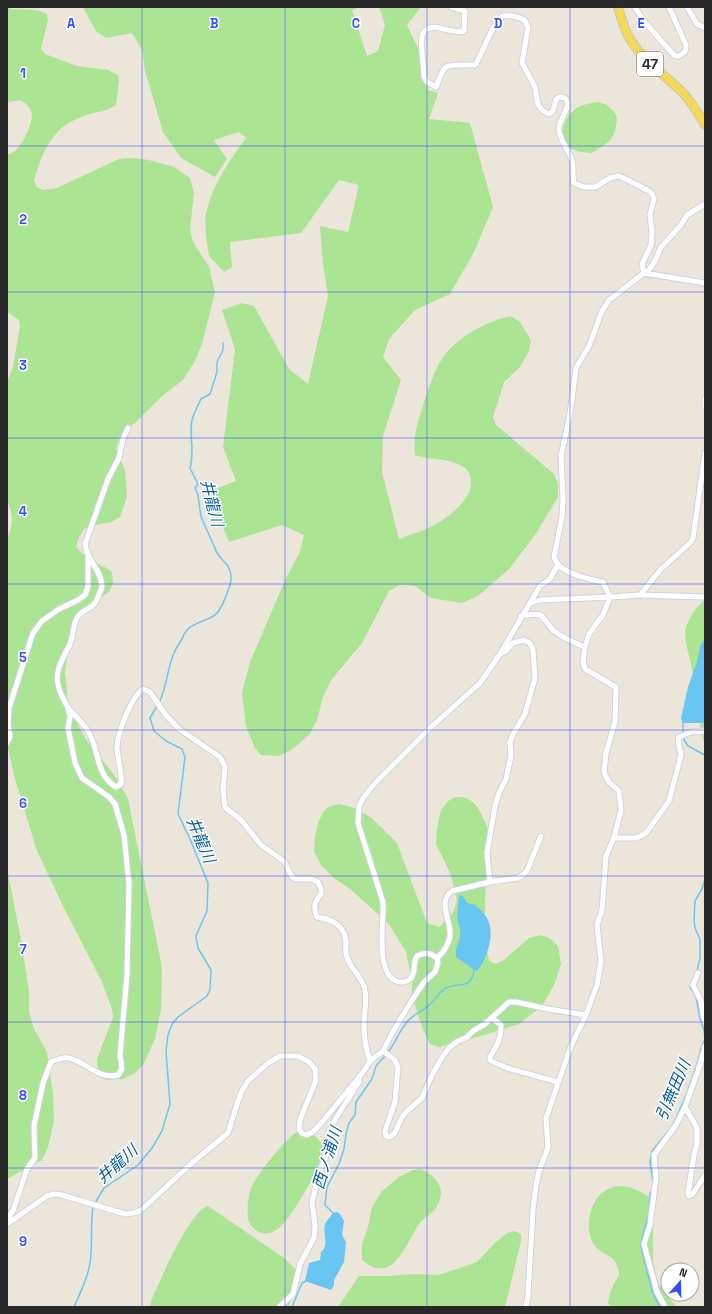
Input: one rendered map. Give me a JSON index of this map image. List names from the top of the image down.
{
  "streets": {
    "main road": ["47"]
  },
  "water": ["井龍川", "引無田川", "西ノ浦川"],
  "north": "top",
  "grid": {
    "columns": [
      "A",
      "B",
      "C",
      "D",
      "E"
    ],
    "rows": [
      "1",
      "2",
      "3",
      "4",
      "5",
      "6",
      "7",
      "8",
      "9"
    ]
  }
}
